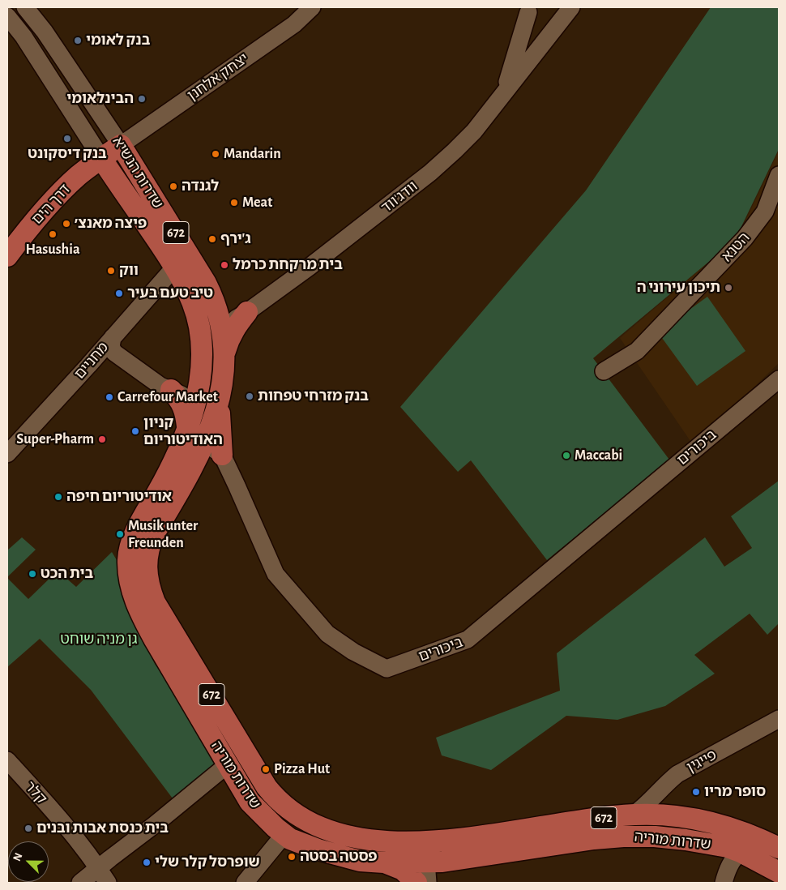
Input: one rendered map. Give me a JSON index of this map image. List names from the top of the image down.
{
  "streets": {
    "main road": [
      "שדרות הנשיא",
      "דרך הים",
      "672",
      "שדרות מוריה"
    ],
    "street": [
      "יצחק אלחנן",
      "וודג'ווד",
      "הטנא",
      "מחניים",
      "ביכורים",
      "פייגין",
      "קלר"
    ]
  },
  "crossings": [
    ["יצחק אלחנן", "שדרות הנשיא"],
    ["יצחק אלחנן", "דרך הים"],
    ["שדרות הנשיא", "וודג'ווד"],
    ["שדרות הנשיא", "דרך הים"],
    ["שדרות הנשיא", "מחניים"],
    ["שדרות הנשיא", "ביכורים"],
    ["שדרות הנשיא", "שדרות מוריה"],
    ["ביכורים", "שדרות מוריה"],
    ["פייגין", "שדרות מוריה"]
  ],
  "parks": ["גן מניה שוחט"],
  "places": [
    "בנק לאומי",
    "הבינלאומי",
    "בנק דיסקונט",
    "Mandarin",
    "לגנדה",
    "Meat",
    "פיצה מאנצ׳",
    "Hasushia",
    "ג'ירף",
    "בית מרקחת כרמל",
    "ווק",
    "תיכון עירוני ה",
    "טיב טעם בעיר",
    "בנק מזרחי טפחות",
    "Carrefour Market",
    "קניון האודיטוריום",
    "Super-Pharm",
    "Maccabi",
    "אודיטוריום חיפה",
    "Musik unter Freunden",
    "בית הכט",
    "Pizza Hut",
    "סופר מריו",
    "בית כנסת אבות ובנים",
    "פסטה בסטה",
    "שופרסל קלר שלי"
  ],
  "north": "top left"
}
